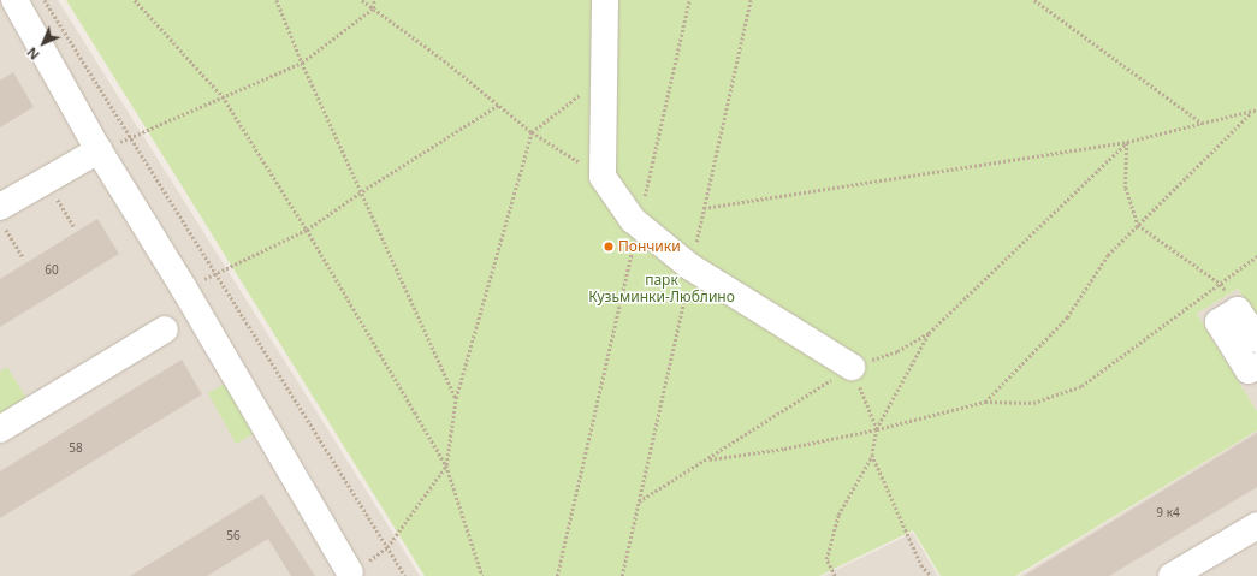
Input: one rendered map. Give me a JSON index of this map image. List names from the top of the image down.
{
  "parks": ["парк Кузьминки-Люблино"],
  "places": ["Пончики"],
  "house_numbers": [
    "60",
    "58",
    "9 к4",
    "56"
  ],
  "north": "bottom left"
}
